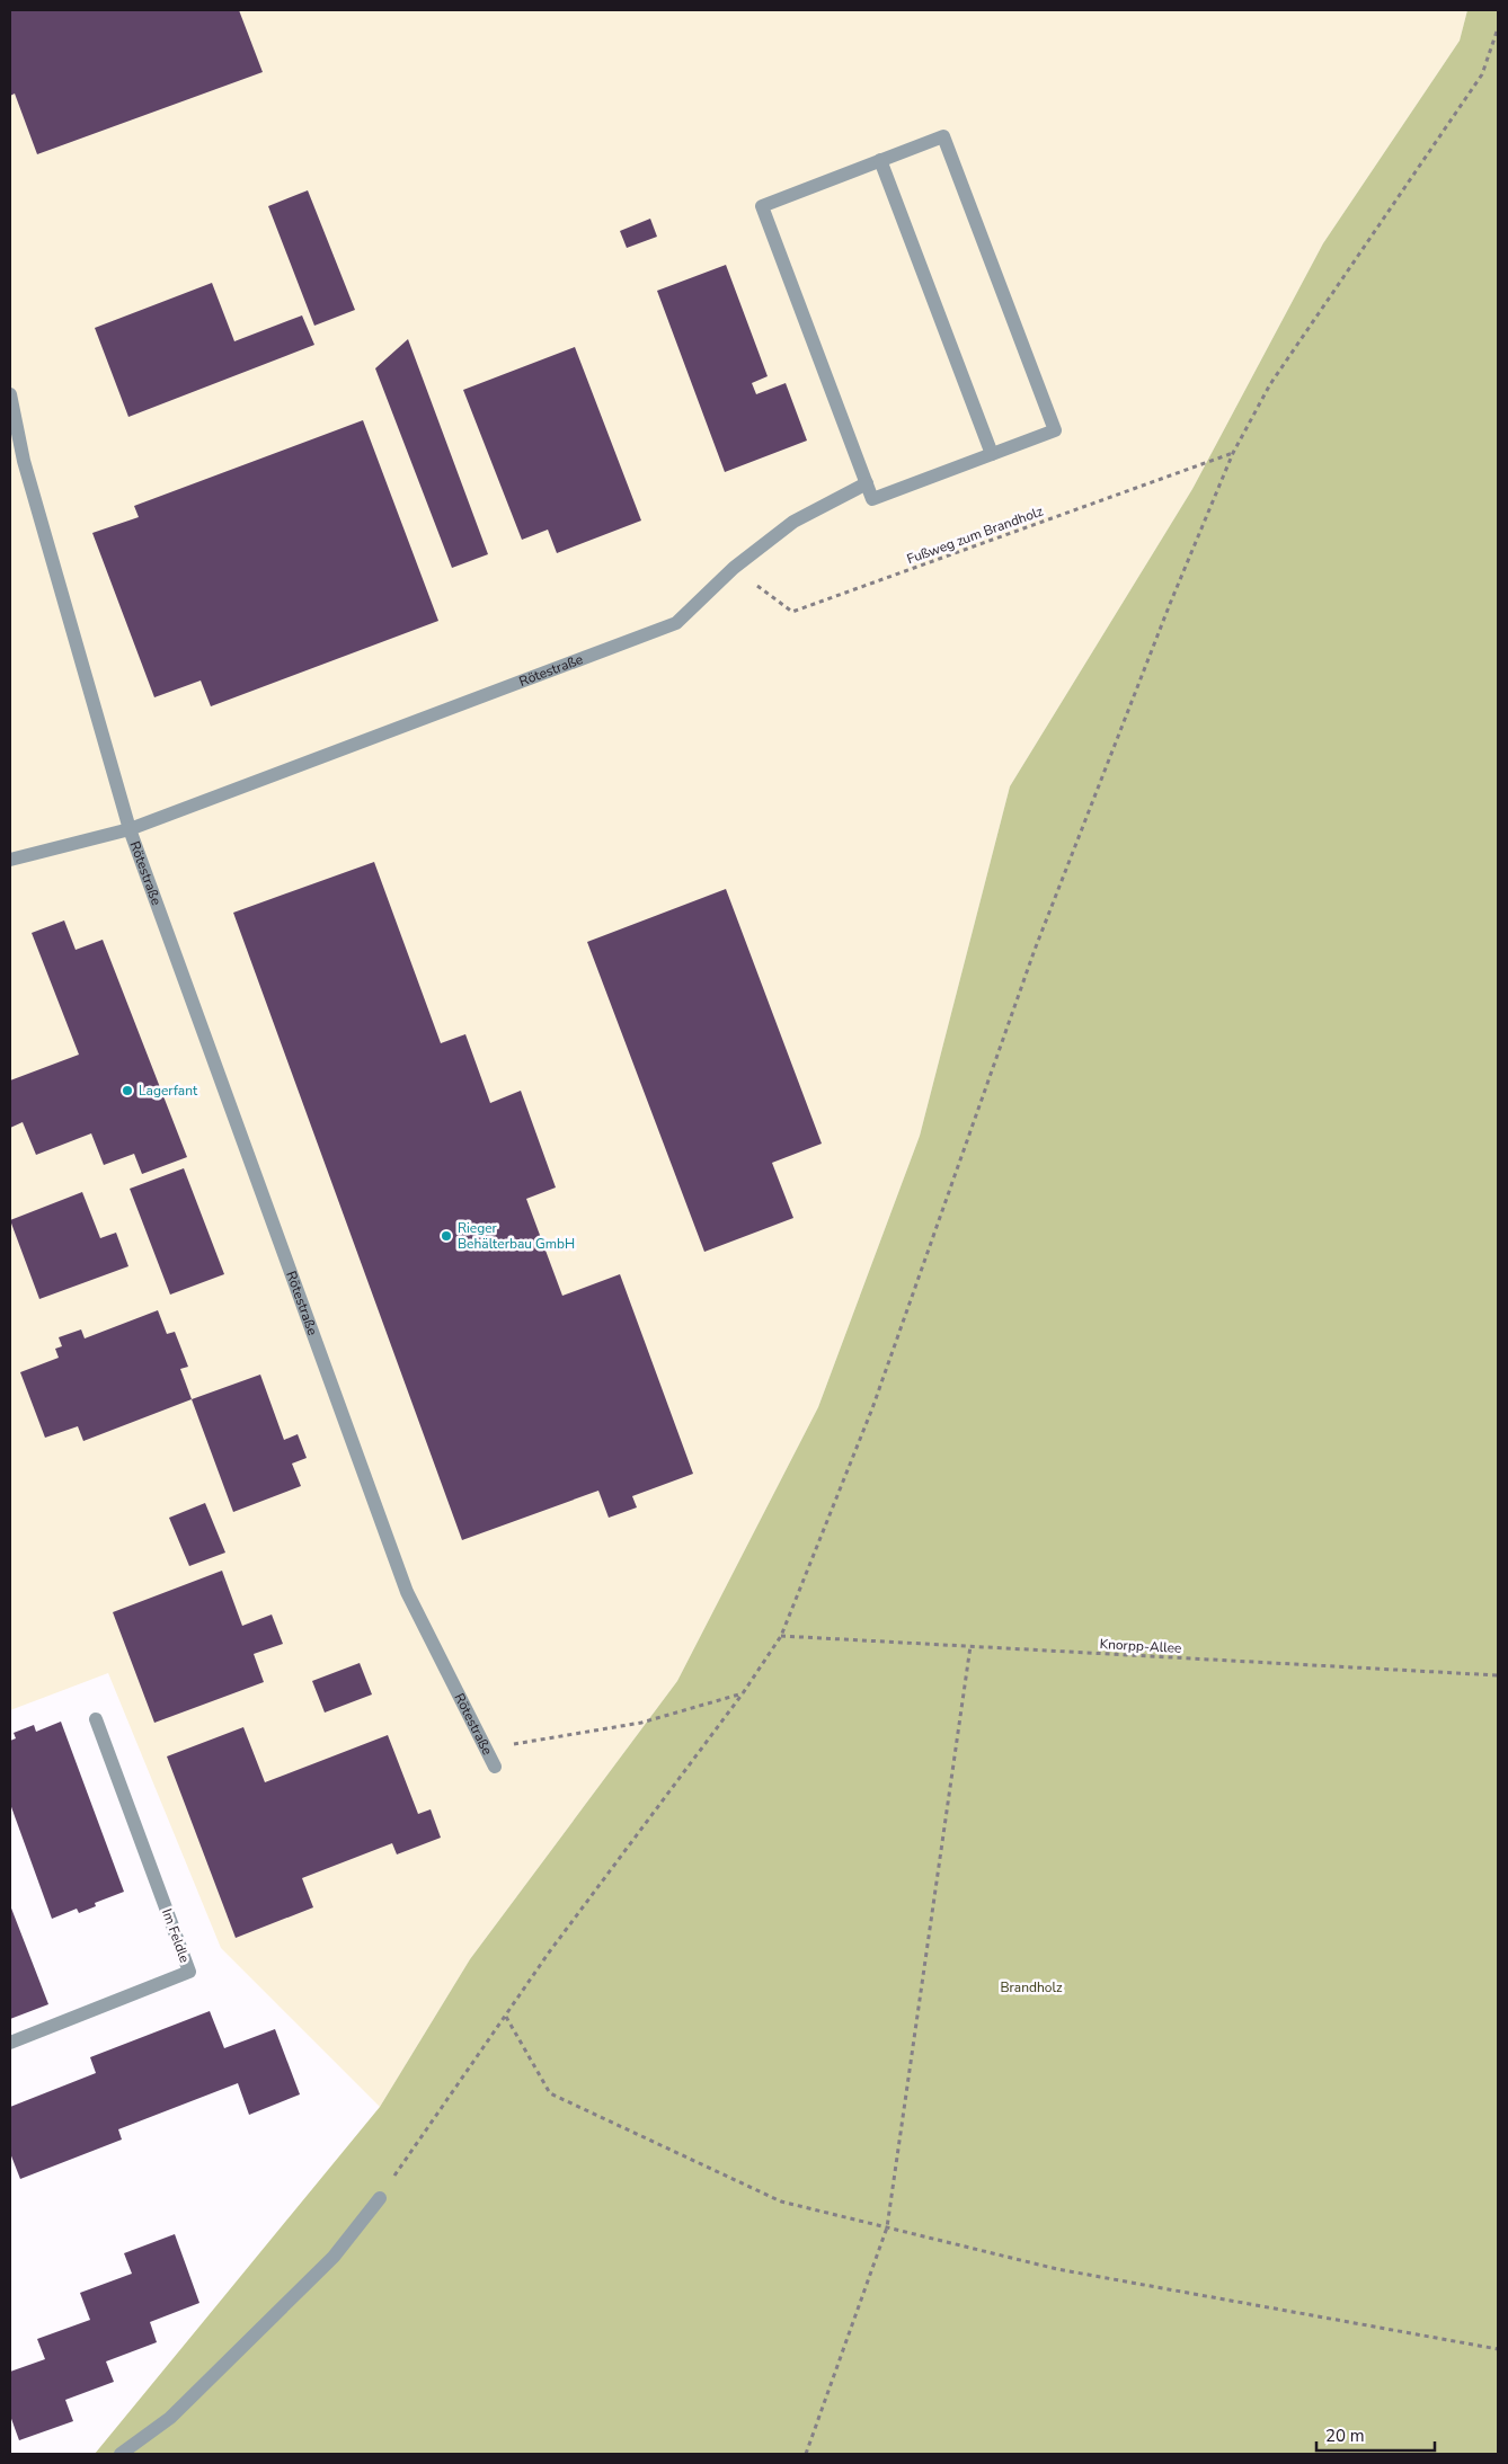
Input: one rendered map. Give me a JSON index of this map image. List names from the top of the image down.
{
  "streets": {
    "street": ["Rötestraße", "Im Feldle"],
    "path": ["Fußweg zum Brandholz", "Knorpp-Allee"]
  },
  "crossings": [
    ["Fußweg zum Brandholz", "Rötestraße"]
  ],
  "parks": ["Brandholz"],
  "places": ["Lagerfant", "Rieger Behälterbau GmbH"],
  "scale_bar": "20 m"
}
